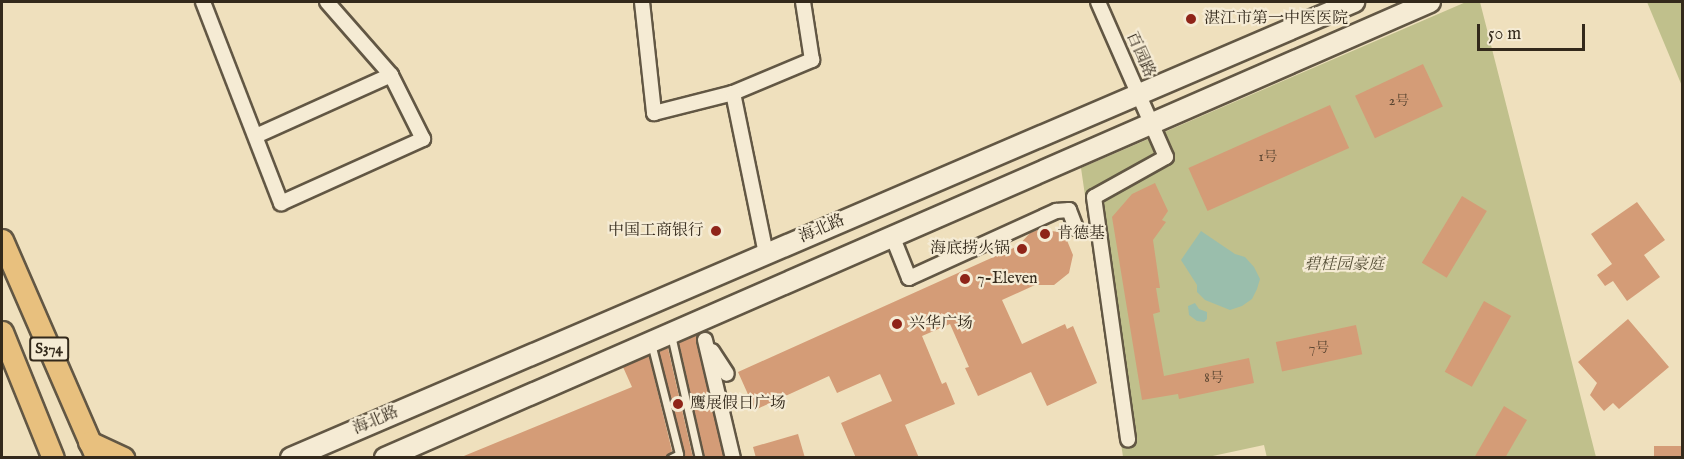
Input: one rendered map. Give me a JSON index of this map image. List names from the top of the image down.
{
  "streets": {
    "main road": ["S374"],
    "street": ["百园路", "海北路"]
  },
  "crossings": [
    ["百园路", "海北路"]
  ],
  "parks": ["碧桂园豪庭"],
  "places": [
    "湛江市第一中医医院",
    "中国工商银行",
    "肯德基",
    "海底捞火锅",
    "7-Eleven",
    "兴华广场",
    "鹰展假日广场"
  ],
  "house_numbers": [
    "2号",
    "1号",
    "7号",
    "8号"
  ],
  "scale_bar": "50 m"
}
